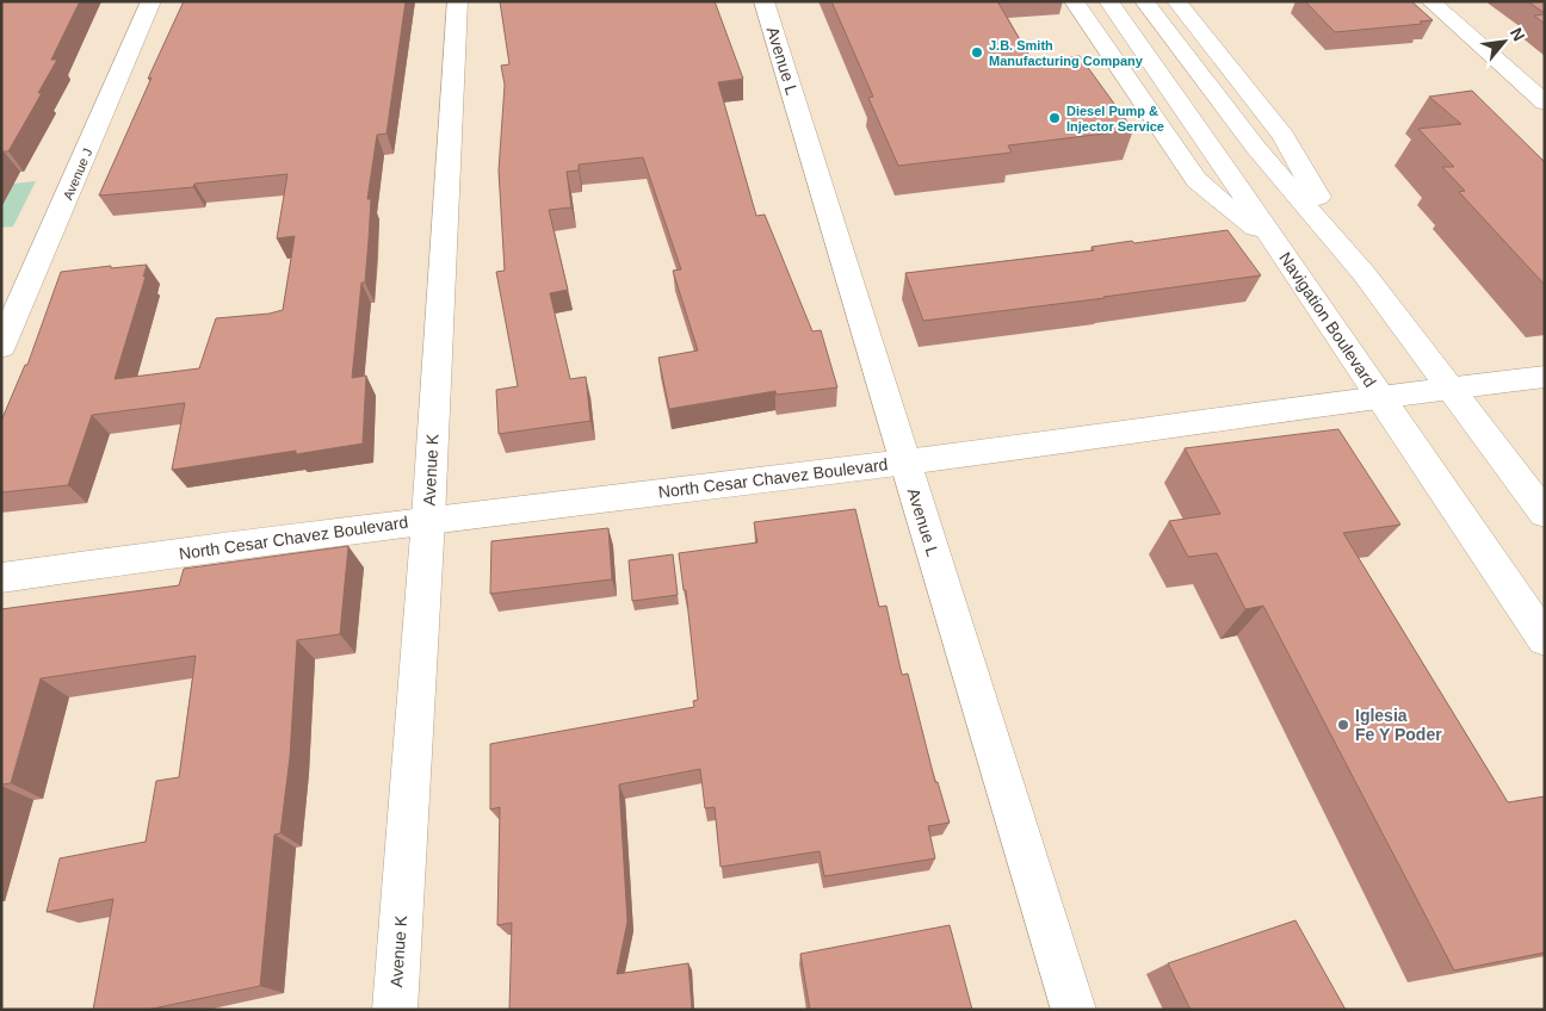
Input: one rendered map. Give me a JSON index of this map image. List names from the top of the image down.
{
  "streets": {
    "street": [
      "Avenue L",
      "Avenue J",
      "Navigation Boulevard",
      "Avenue K",
      "North Cesar Chavez Boulevard"
    ]
  },
  "crossings": [
    ["Avenue L", "North Cesar Chavez Boulevard"],
    ["Navigation Boulevard", "North Cesar Chavez Boulevard"],
    ["Avenue K", "North Cesar Chavez Boulevard"]
  ],
  "places": ["J.B. Smith Manufacturing Company", "Diesel Pump & Injector Service", "Iglesia Fe Y Poder"],
  "north": "top right"
}
